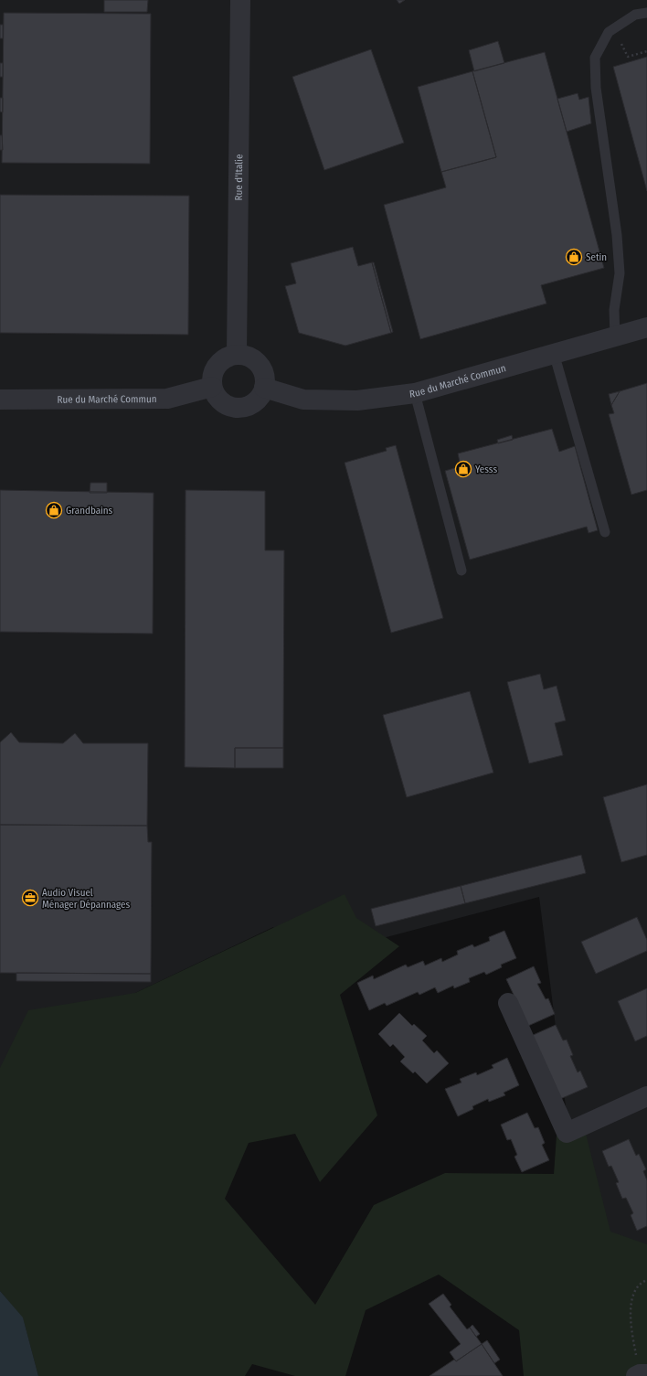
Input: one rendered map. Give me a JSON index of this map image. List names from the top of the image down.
{
  "streets": {
    "street": ["Rue d'Italie", "Rue du Marché Commun"]
  },
  "crossings": [
    ["Rue d'Italie", "Rue du Marché Commun"]
  ],
  "places": {
    "shop": ["Setin", "Yesss", "Grandbains"],
    "office": ["Audio Visuel Ménager Dépannages"]
  }
}
